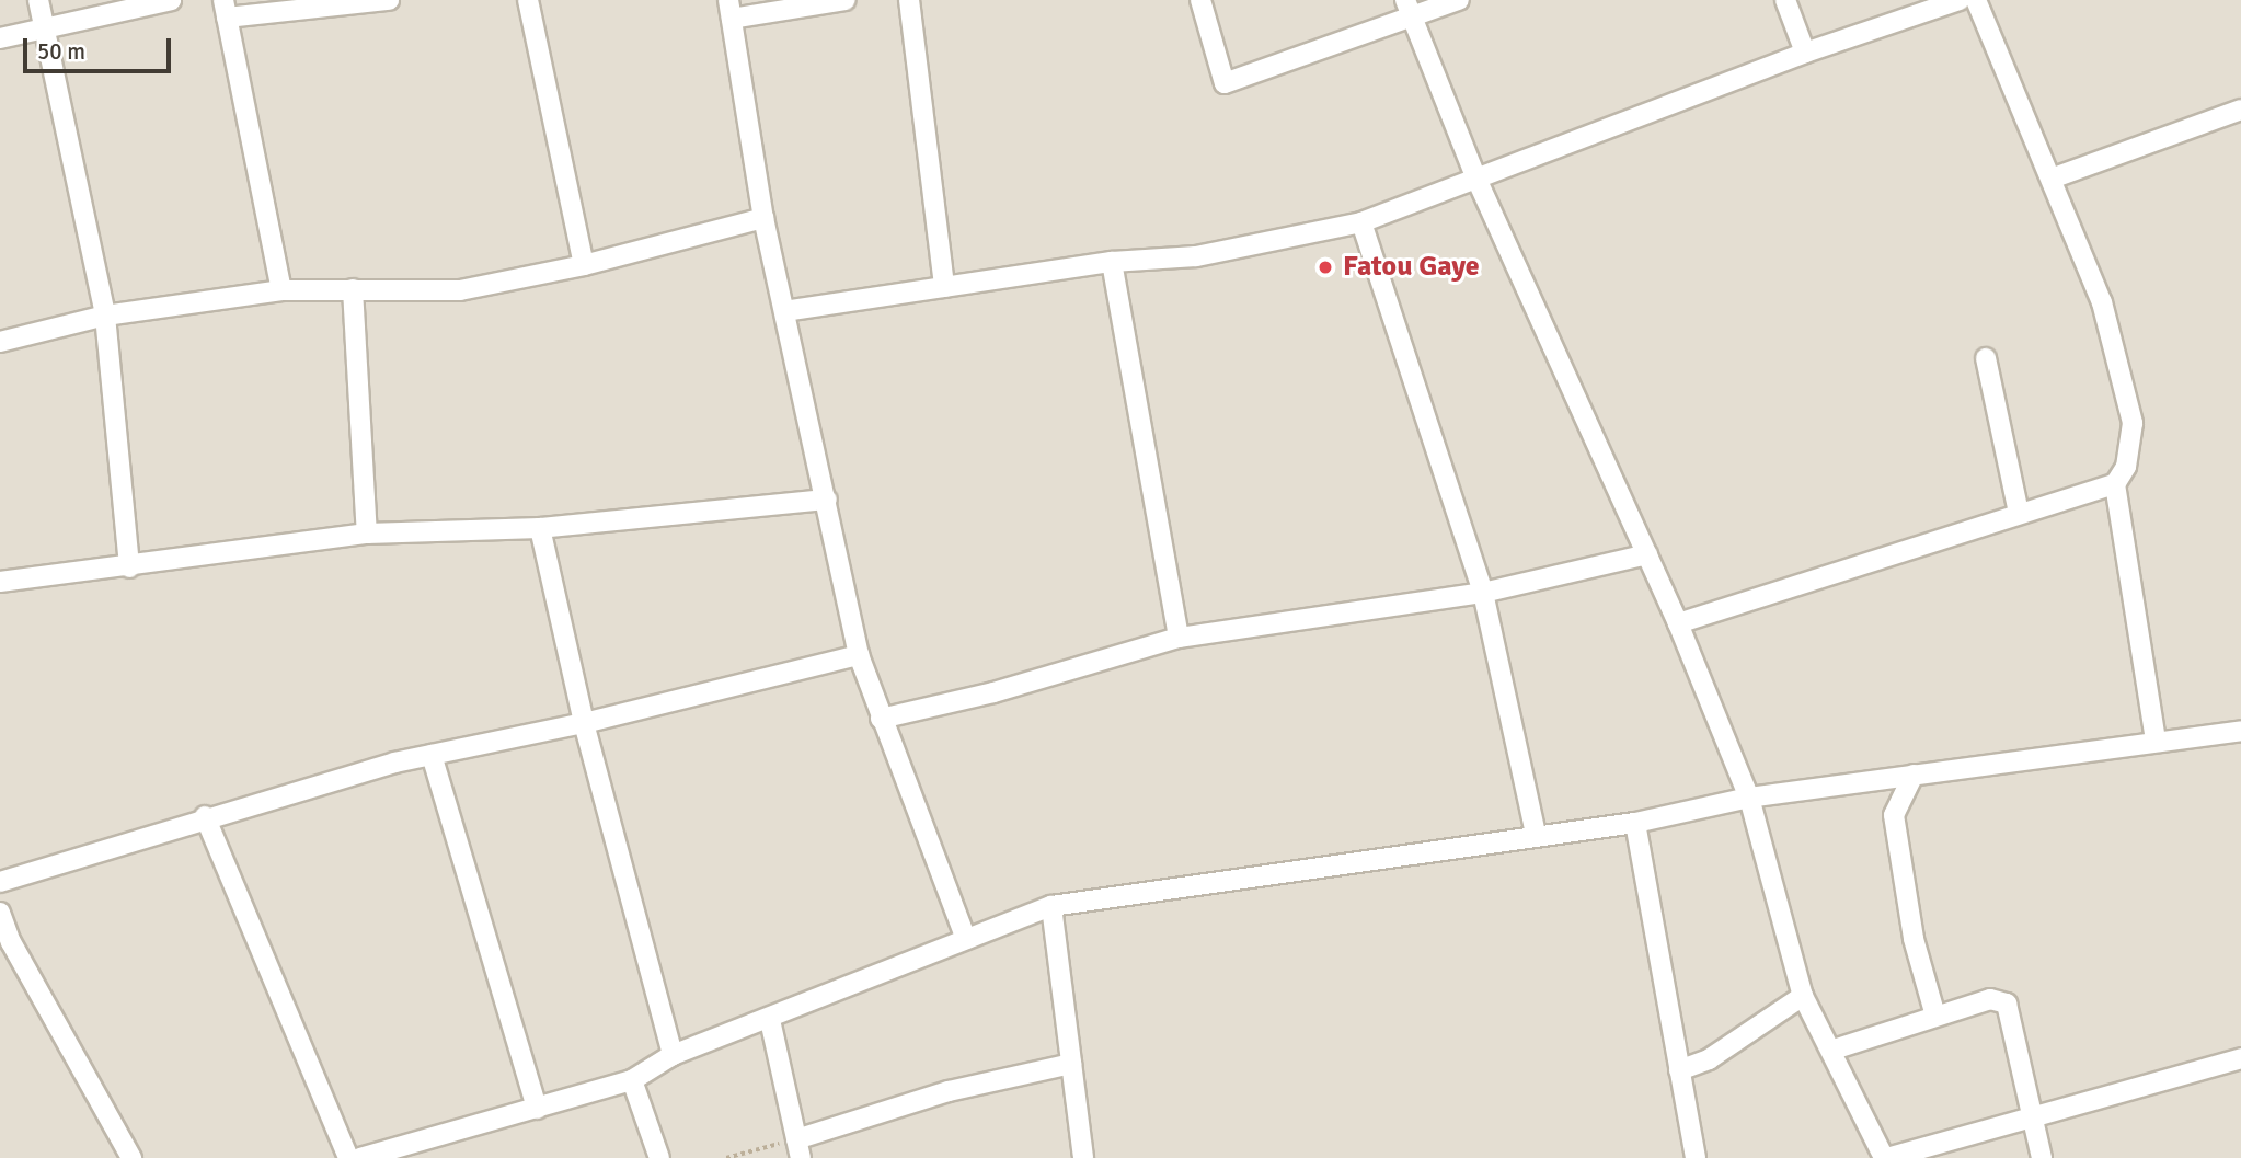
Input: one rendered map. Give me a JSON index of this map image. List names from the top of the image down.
{
  "places": ["Fatou Gaye"],
  "scale_bar": "50 m"
}
